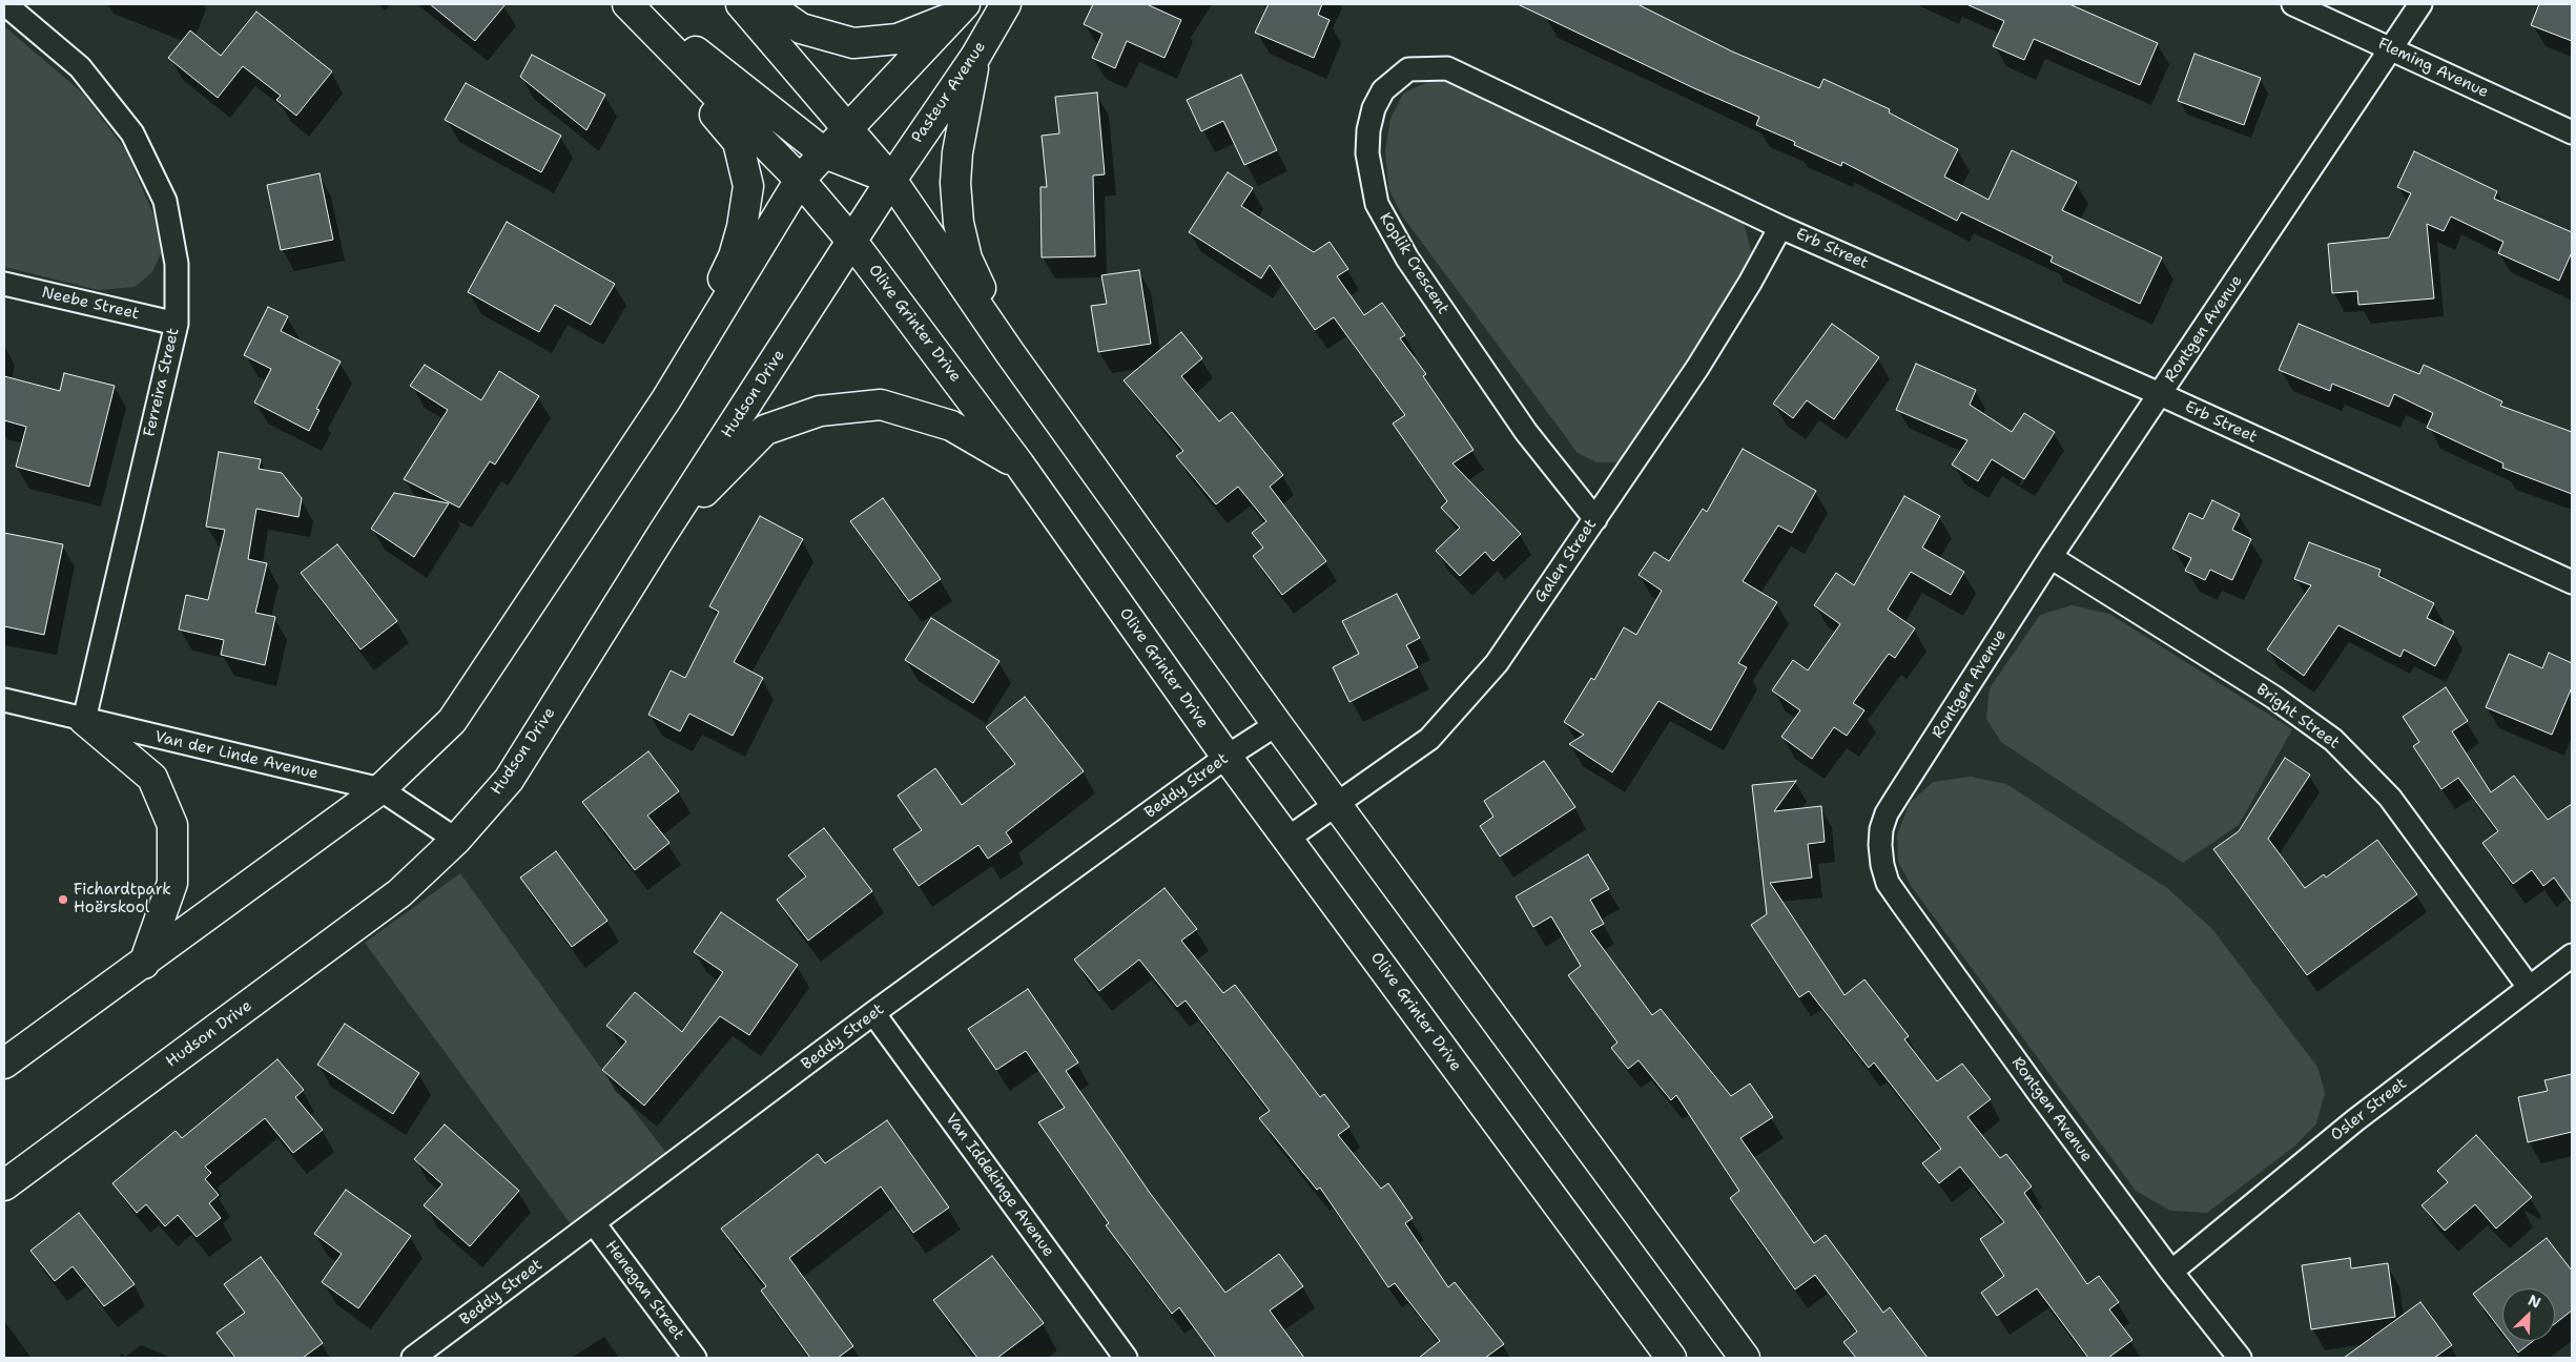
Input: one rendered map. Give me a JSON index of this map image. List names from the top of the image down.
{
  "streets": {
    "street": [
      "Fleming Avenue",
      "Pasteur Avenue",
      "Erb Street",
      "Koplik Crescent",
      "Neebe Street",
      "Olive Grinter Drive",
      "Rontgen Avenue",
      "Ferreira Street",
      "Hudson Drive",
      "Galen Street",
      "Bright Street",
      "Van der Linde Avenue",
      "Beddy Street",
      "Osler Street",
      "Van Iddekinge Avenue",
      "Henegan Street"
    ]
  },
  "crossings": [
    ["Fleming Avenue", "Rontgen Avenue"],
    ["Pasteur Avenue", "Hudson Drive"],
    ["Erb Street", "Koplik Crescent"],
    ["Erb Street", "Rontgen Avenue"],
    ["Erb Street", "Galen Street"],
    ["Koplik Crescent", "Galen Street"],
    ["Neebe Street", "Ferreira Street"],
    ["Olive Grinter Drive", "Hudson Drive"],
    ["Olive Grinter Drive", "Galen Street"],
    ["Olive Grinter Drive", "Beddy Street"],
    ["Rontgen Avenue", "Bright Street"],
    ["Rontgen Avenue", "Osler Street"],
    ["Ferreira Street", "Van der Linde Avenue"],
    ["Hudson Drive", "Van der Linde Avenue"],
    ["Bright Street", "Osler Street"],
    ["Beddy Street", "Van Iddekinge Avenue"],
    ["Beddy Street", "Henegan Street"]
  ],
  "places": ["Fichardtpark Hoërskool"],
  "north": "top right"
}
